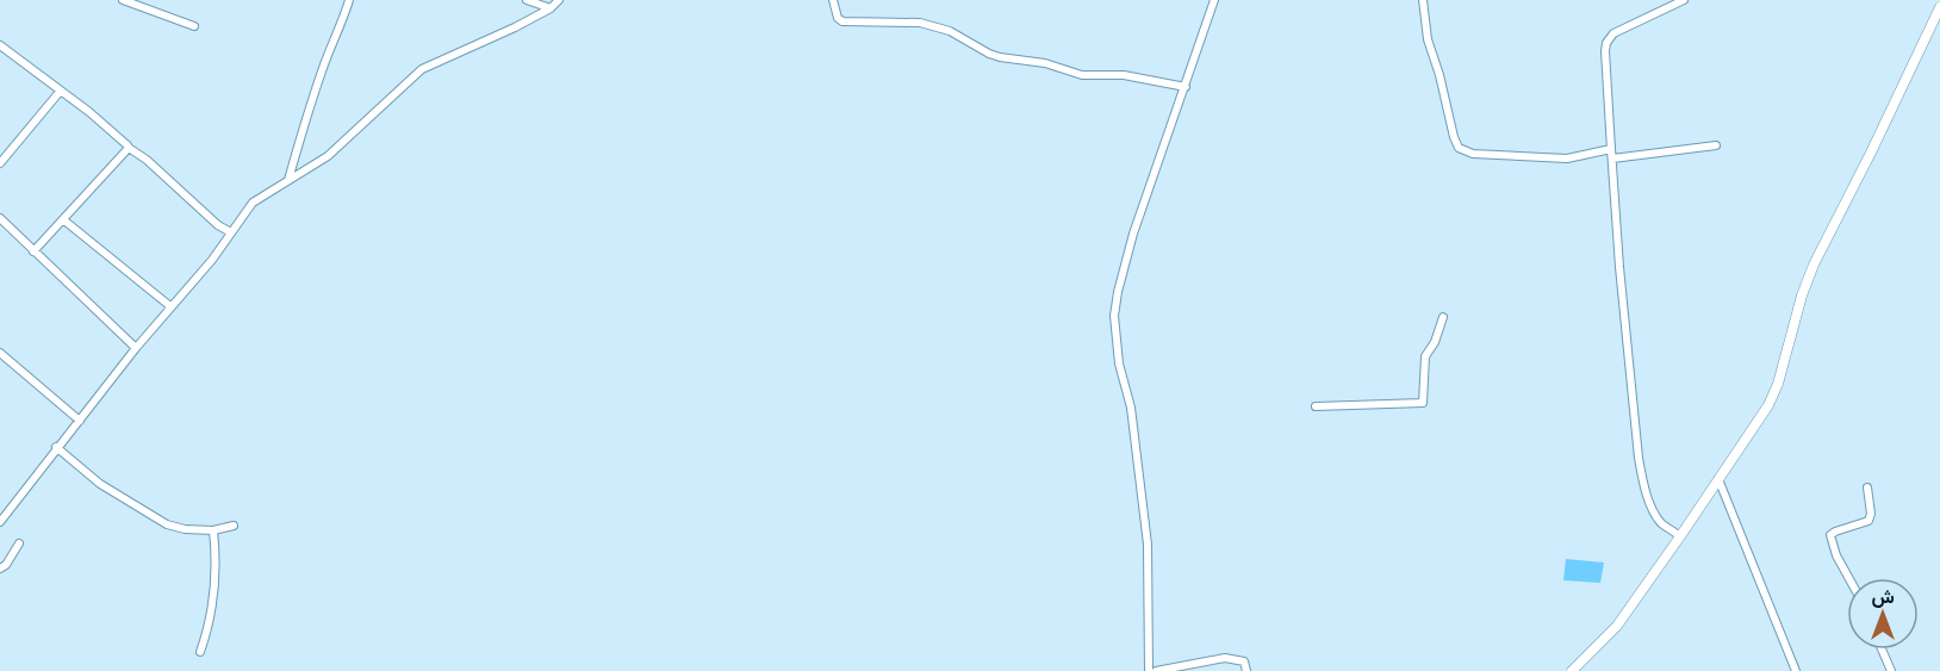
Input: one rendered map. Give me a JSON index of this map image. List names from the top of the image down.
{
  "north": "top"
}
